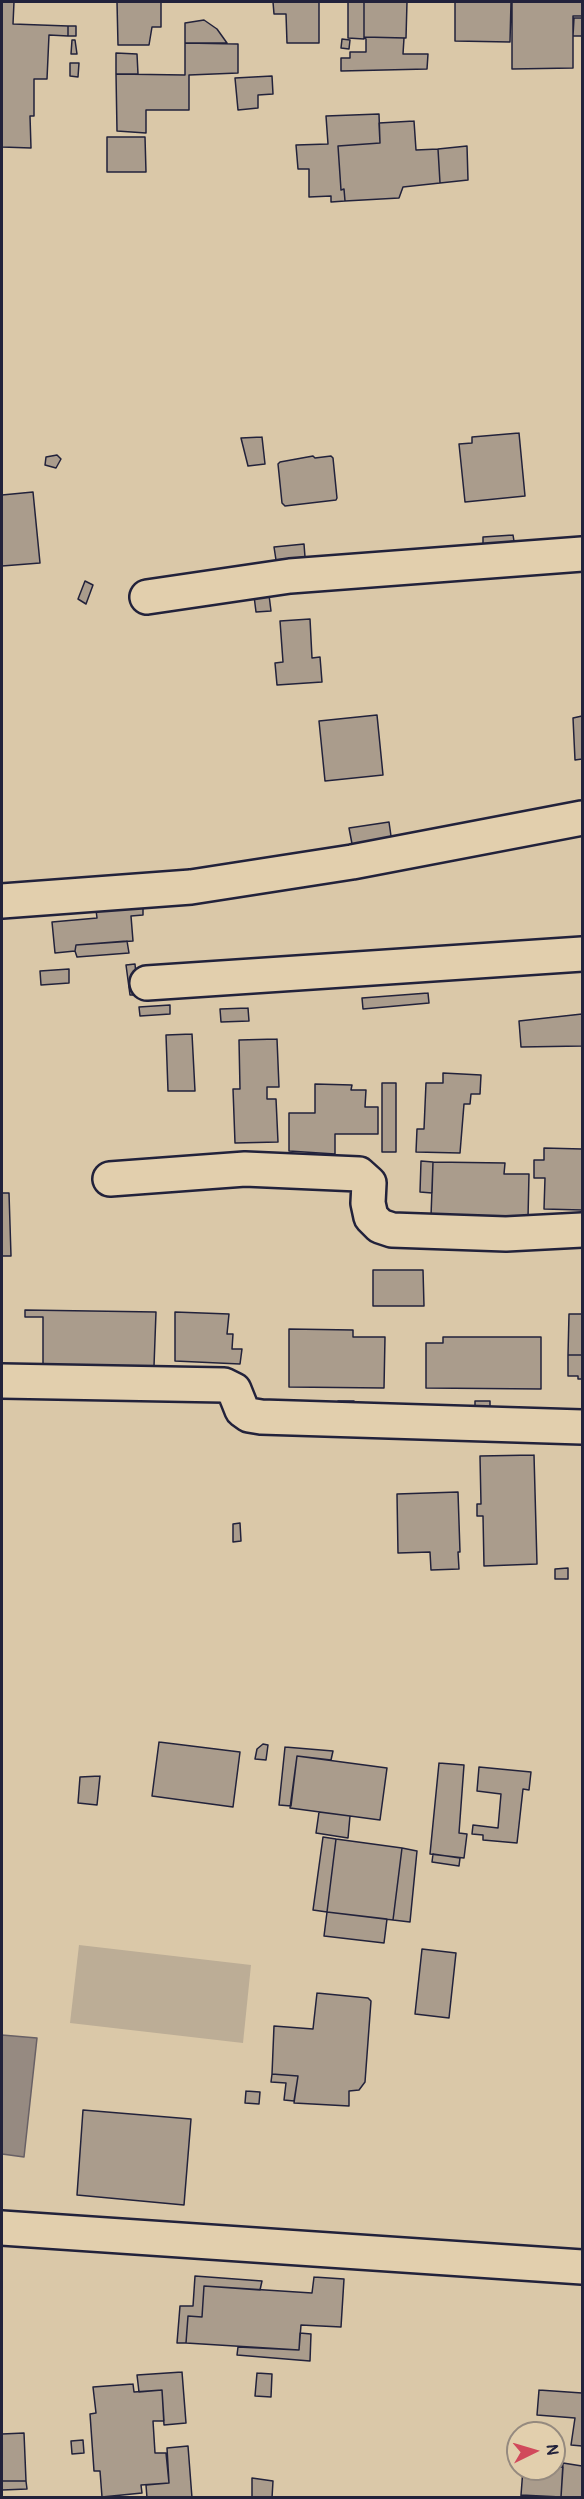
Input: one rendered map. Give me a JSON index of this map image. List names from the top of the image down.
{
  "north": "right"
}
